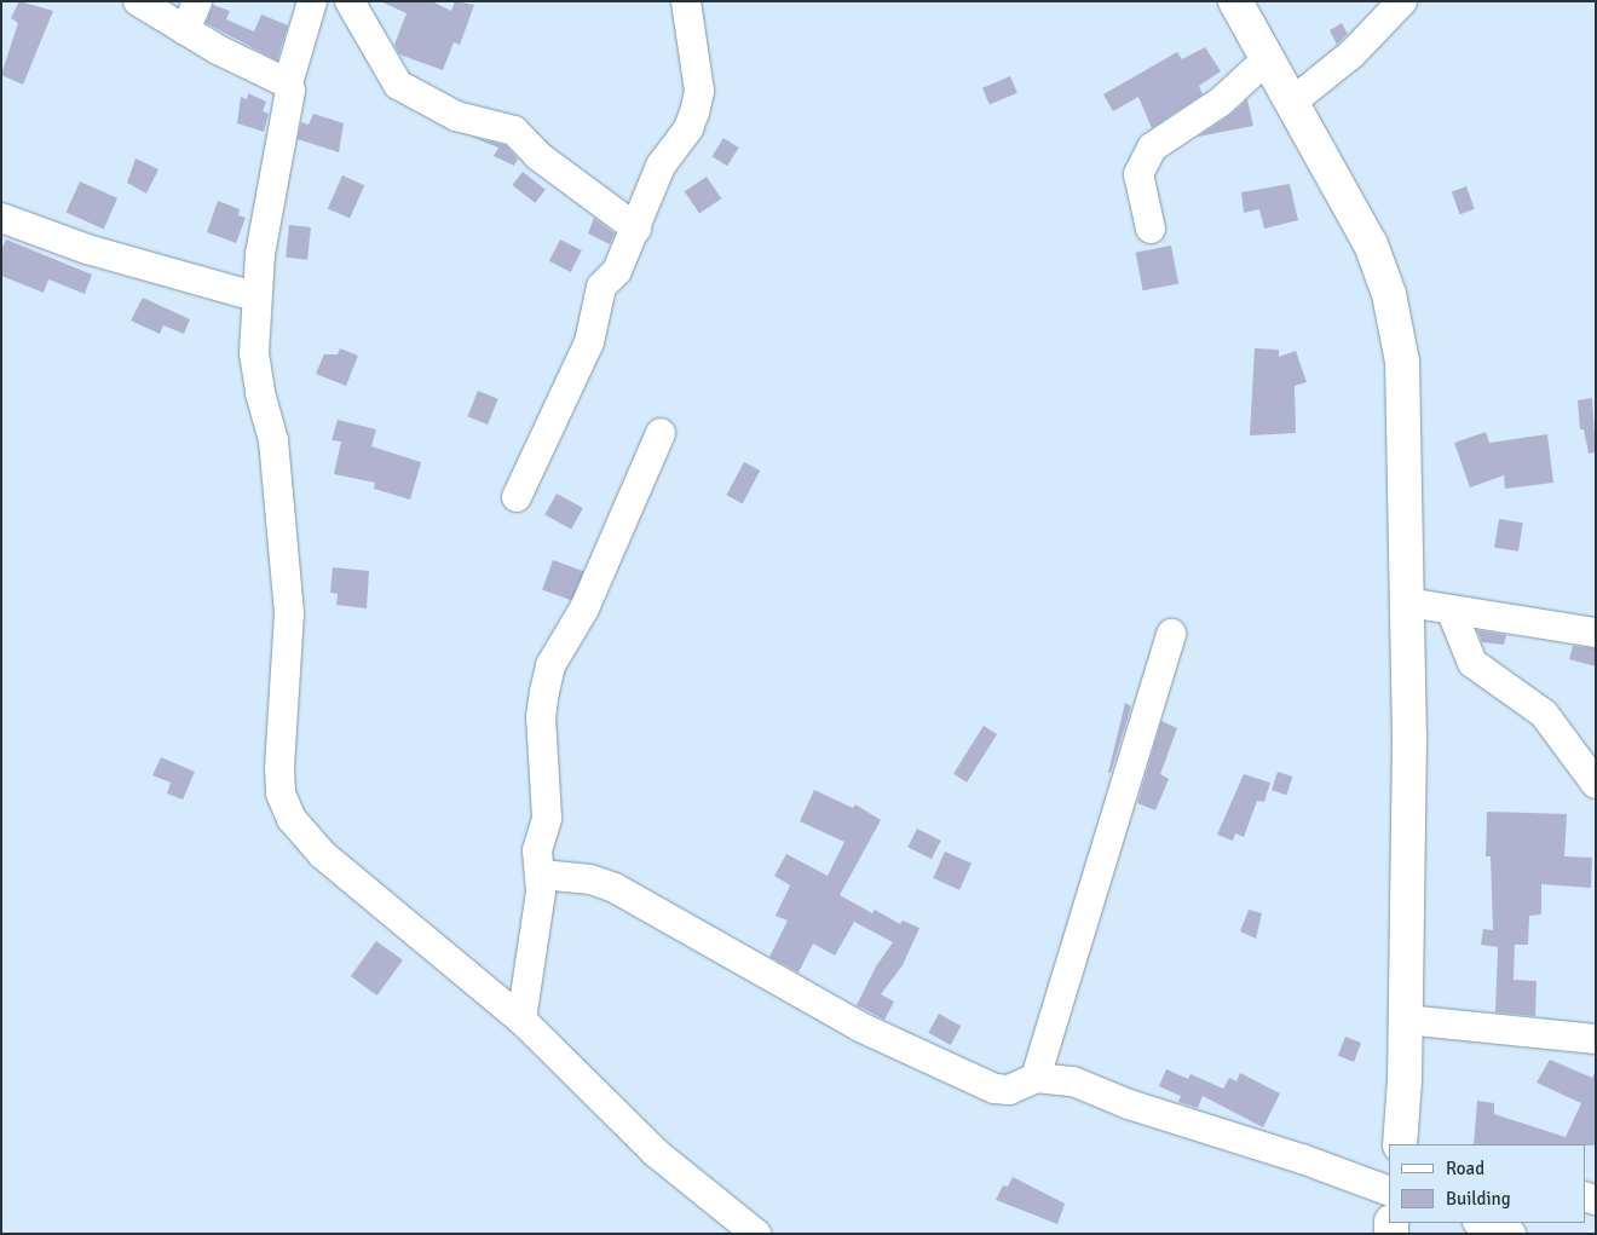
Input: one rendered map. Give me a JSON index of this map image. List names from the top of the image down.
{
  "legend": ["Road", "Building"]
}
